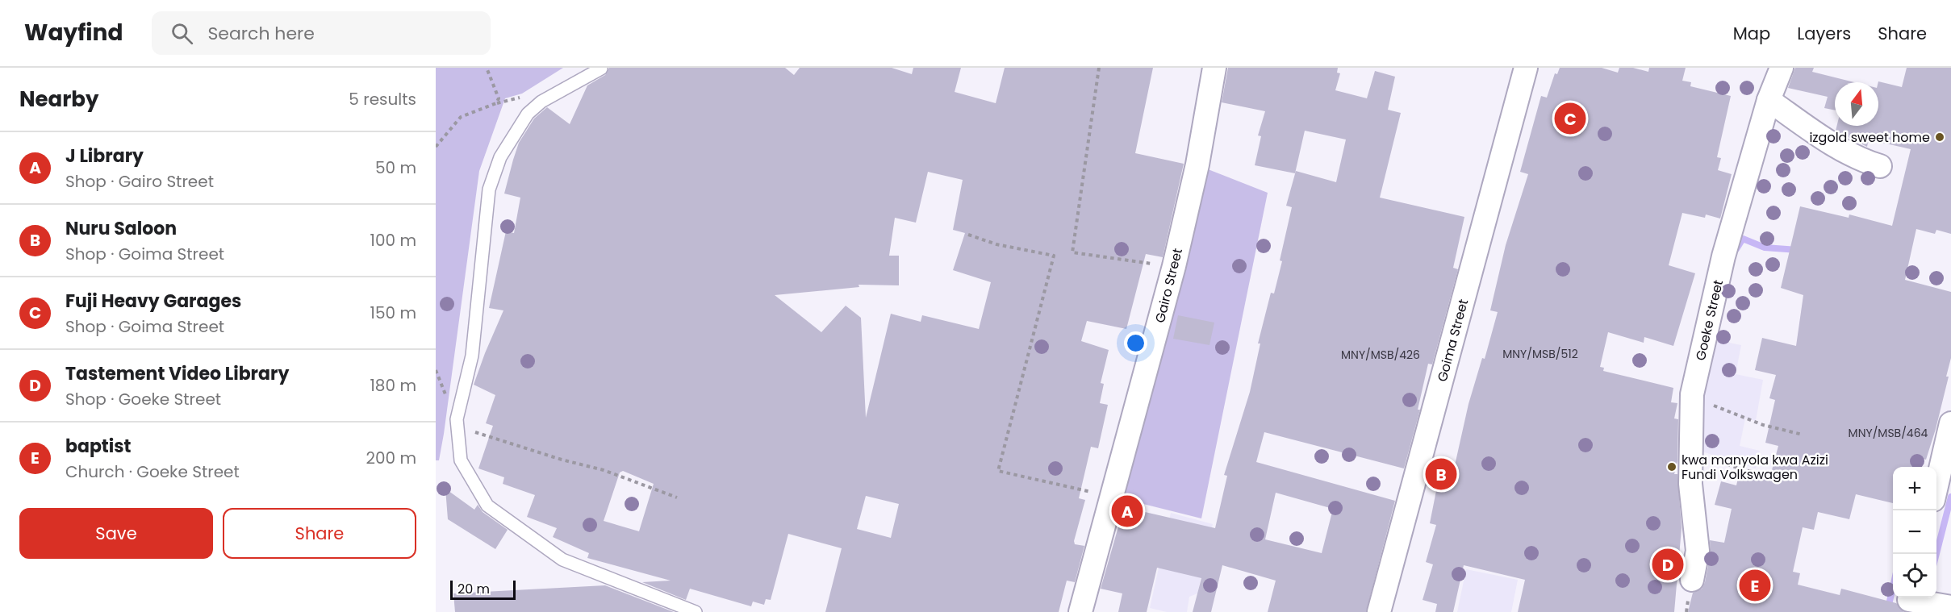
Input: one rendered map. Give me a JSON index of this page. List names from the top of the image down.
{
  "streets": {
    "street": ["Gairo Street", "Goeke Street", "Goima Street"]
  },
  "places": ["izgold sweet home", "kwa manyola kwa Azizi Fundi Volkswagen"],
  "house_numbers": ["MNY/MSB/512", "MNY/MSB/426", "MNY/MSB/464"],
  "scale_bar": "20 m",
  "north": "top",
  "page": {
    "header": "Wayfind",
    "search": "Search here",
    "nav": ["Map", "Layers", "Share"],
    "heading": ["Nearby", "5 results"],
    "pins": [
      "C",
      "B",
      "A",
      "D",
      "E"
    ],
    "list": [
      {
        "mark": "A",
        "name": "J Library",
        "note": "Shop · Gairo Street",
        "value": "50 m"
      },
      {
        "mark": "B",
        "name": "Nuru Saloon",
        "note": "Shop · Goima Street",
        "value": "100 m"
      },
      {
        "mark": "C",
        "name": "Fuji Heavy Garages",
        "note": "Shop · Goima Street",
        "value": "150 m"
      },
      {
        "mark": "D",
        "name": "Tastement Video Library",
        "note": "Shop · Goeke Street",
        "value": "180 m"
      },
      {
        "mark": "E",
        "name": "baptist",
        "note": "Church · Goeke Street",
        "value": "200 m"
      }
    ],
    "map_buttons": ["+", "−"],
    "buttons": ["Save", "Share"],
    "scale": "20 m"
  }
}
